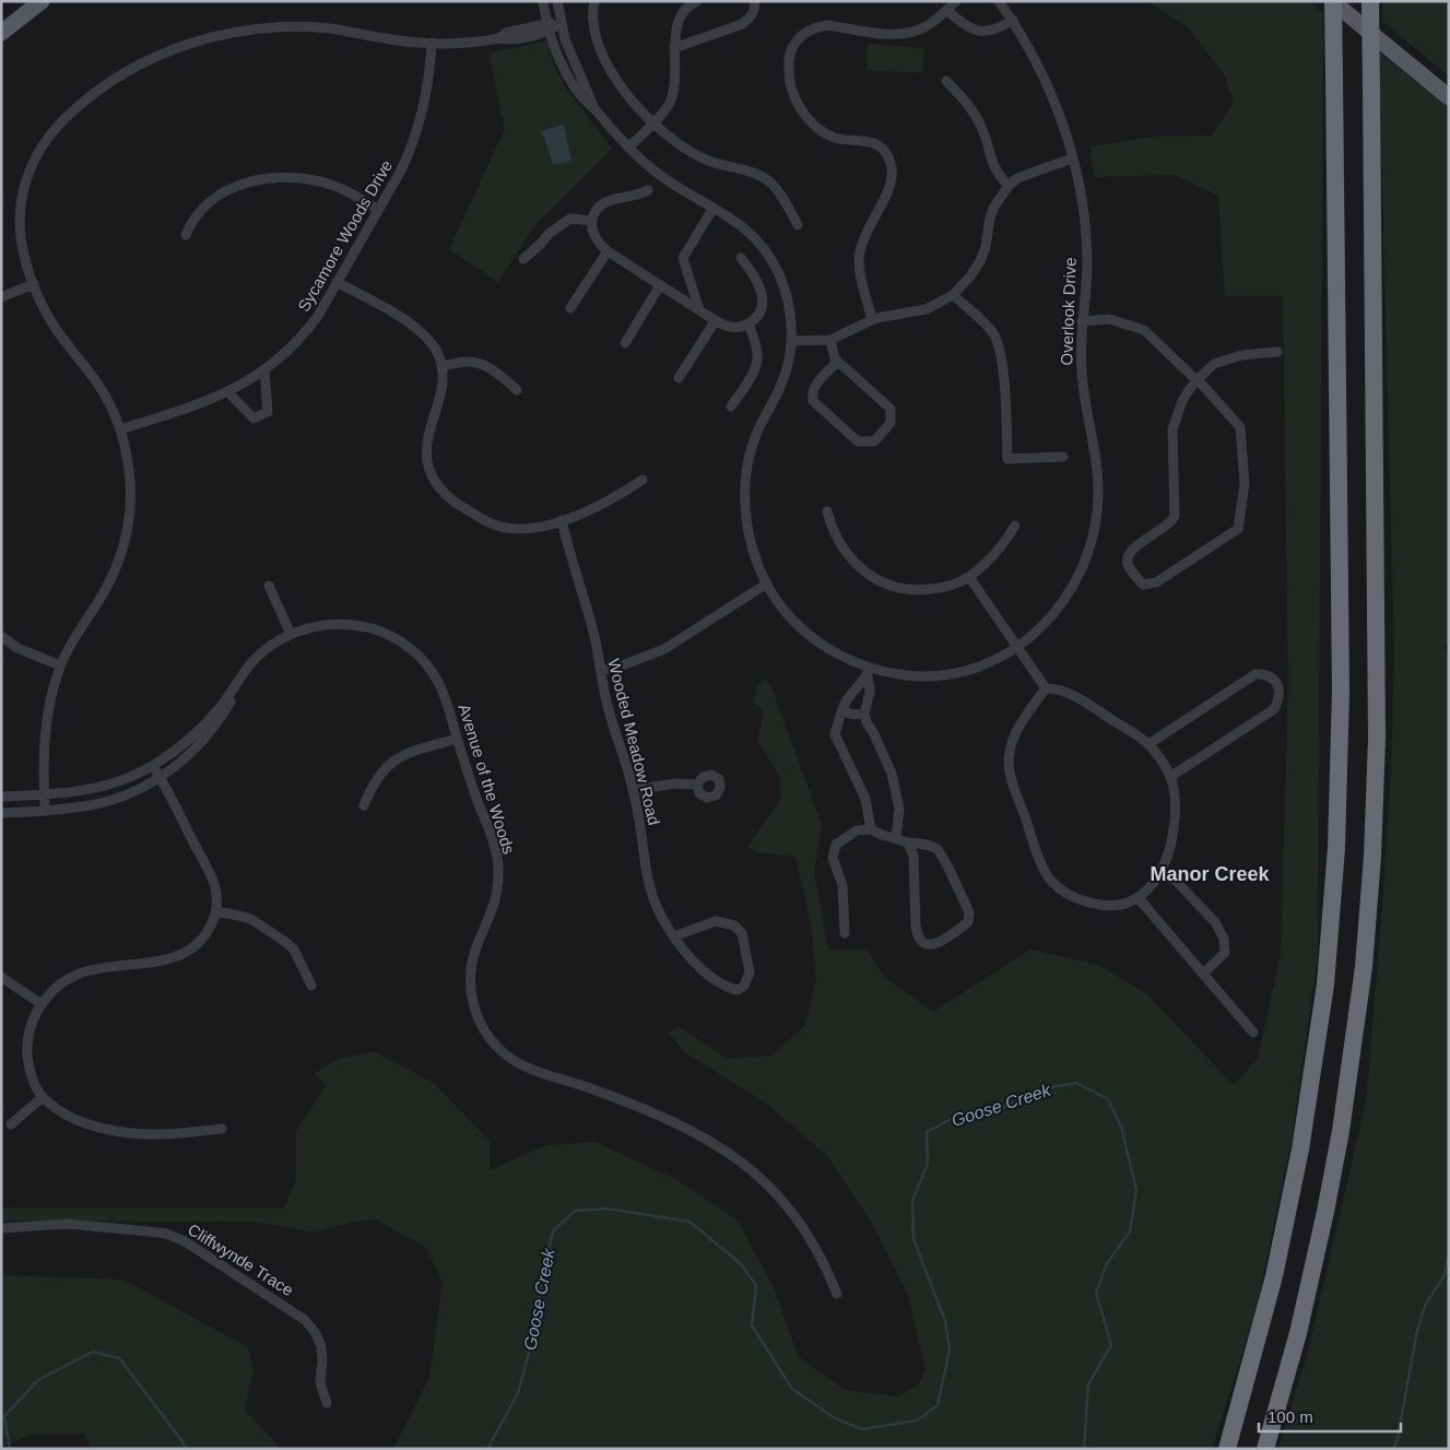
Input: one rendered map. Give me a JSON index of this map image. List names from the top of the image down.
{
  "streets": {
    "street": [
      "Sycamore Woods Drive",
      "Overlook Drive",
      "Wooded Meadow Road",
      "Avenue of the Woods",
      "Cliffwynde Trace"
    ]
  },
  "districts": ["Manor Creek"],
  "water": ["Goose Creek"],
  "scale_bar": "100 m"
}
